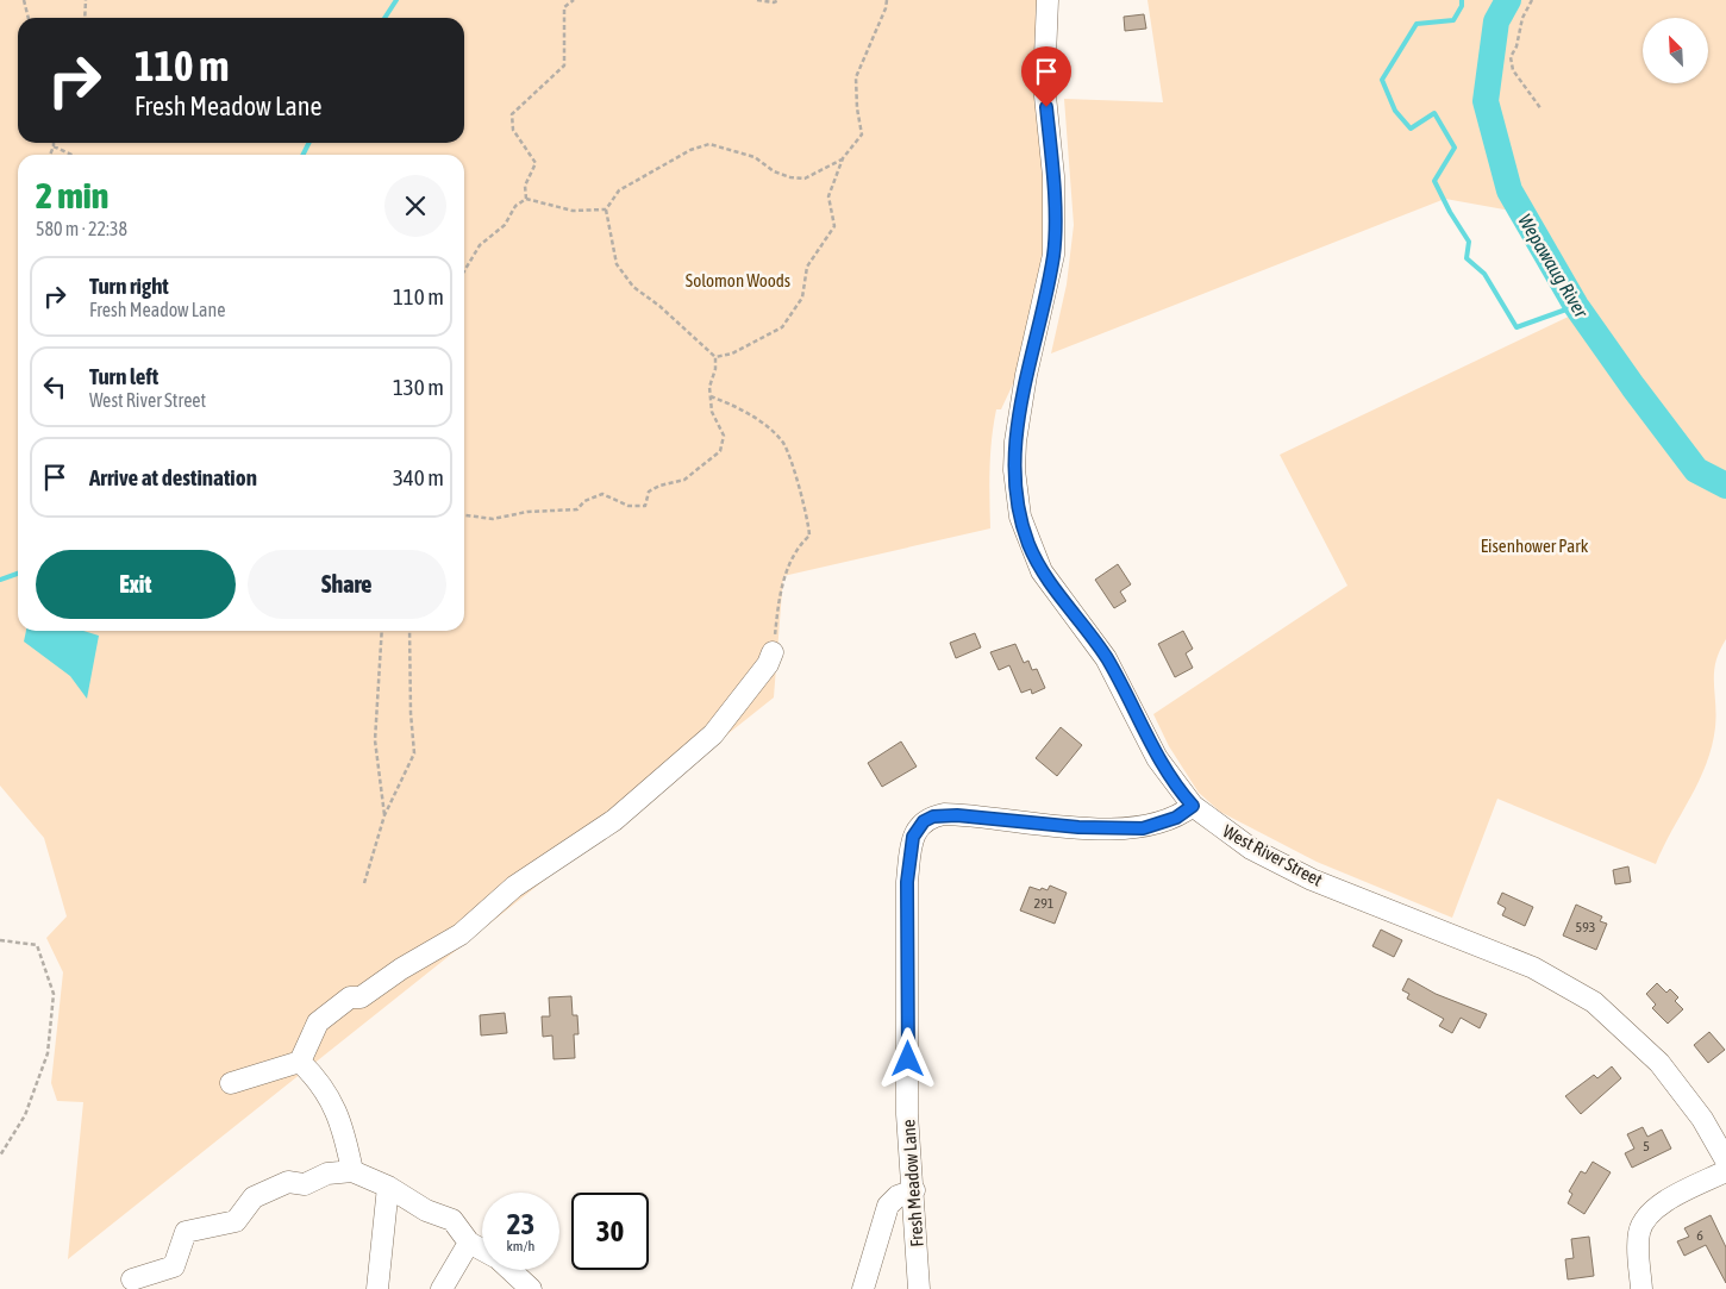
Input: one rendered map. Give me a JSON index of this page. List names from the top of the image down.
{
  "streets": {
    "street": ["West River Street", "Fresh Meadow Lane"]
  },
  "crossings": [
    ["West River Street", "Fresh Meadow Lane"]
  ],
  "water": ["Wepawaug River"],
  "parks": ["Solomon Woods", "Eisenhower Park"],
  "house_numbers": [
    "291",
    "593",
    "5",
    "6"
  ],
  "north": "top left",
  "page": {
    "turn": ["110 m", "Fresh Meadow Lane"],
    "heading": ["2 min", "580 m · 22:38"],
    "list": [
      {
        "name": "Turn right",
        "note": "Fresh Meadow Lane",
        "value": "110 m"
      },
      {
        "name": "Turn left",
        "note": "West River Street",
        "value": "130 m"
      },
      {
        "name": "Arrive at destination",
        "value": "340 m"
      }
    ],
    "buttons": ["Exit", "Share"],
    "speed": "23 km/h",
    "limit": "30"
  }
}
